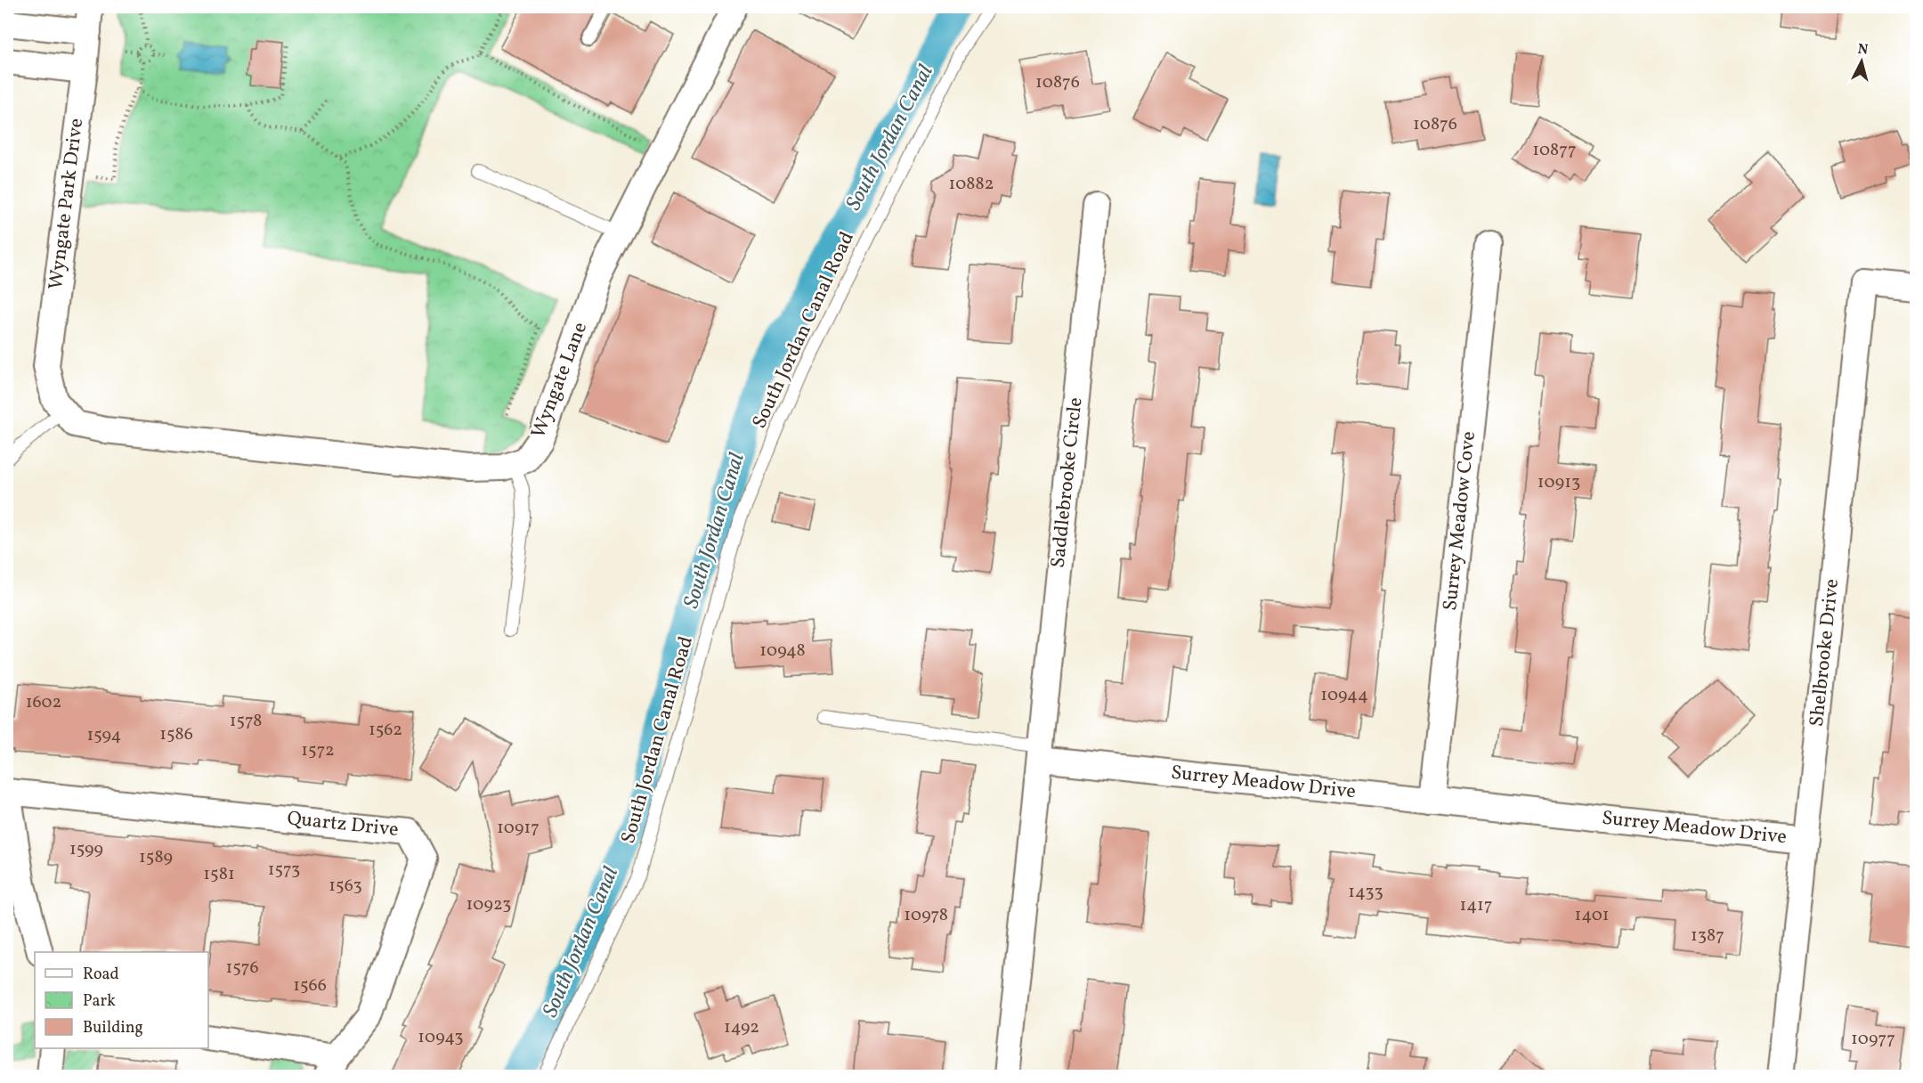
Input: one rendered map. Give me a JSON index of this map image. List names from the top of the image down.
{
  "streets": {
    "street": [
      "Wyngate Park Drive",
      "Wyngate Lane",
      "Saddlebrooke Circle",
      "Surrey Meadow Cove",
      "Shelbrooke Drive",
      "Surrey Meadow Drive",
      "Quartz Drive"
    ],
    "lane": ["South Jordan Canal Road"]
  },
  "crossings": [
    ["Wyngate Park Drive", "Wyngate Lane"],
    ["Saddlebrooke Circle", "Surrey Meadow Drive"],
    ["Surrey Meadow Cove", "Surrey Meadow Drive"],
    ["Shelbrooke Drive", "Surrey Meadow Drive"]
  ],
  "water": ["South Jordan Canal"],
  "house_numbers": [
    "10876",
    "10876",
    "10877",
    "10882",
    "10913",
    "10948",
    "10944",
    "1602",
    "1578",
    "1562",
    "1586",
    "1594",
    "1572",
    "10917",
    "1599",
    "1589",
    "1573",
    "1581",
    "1563",
    "1433",
    "10923",
    "1417",
    "10978",
    "1401",
    "1387",
    "1576",
    "1566",
    "1492",
    "10943",
    "10977"
  ],
  "legend": ["Road", "Park", "Building"],
  "north": "top"
}
